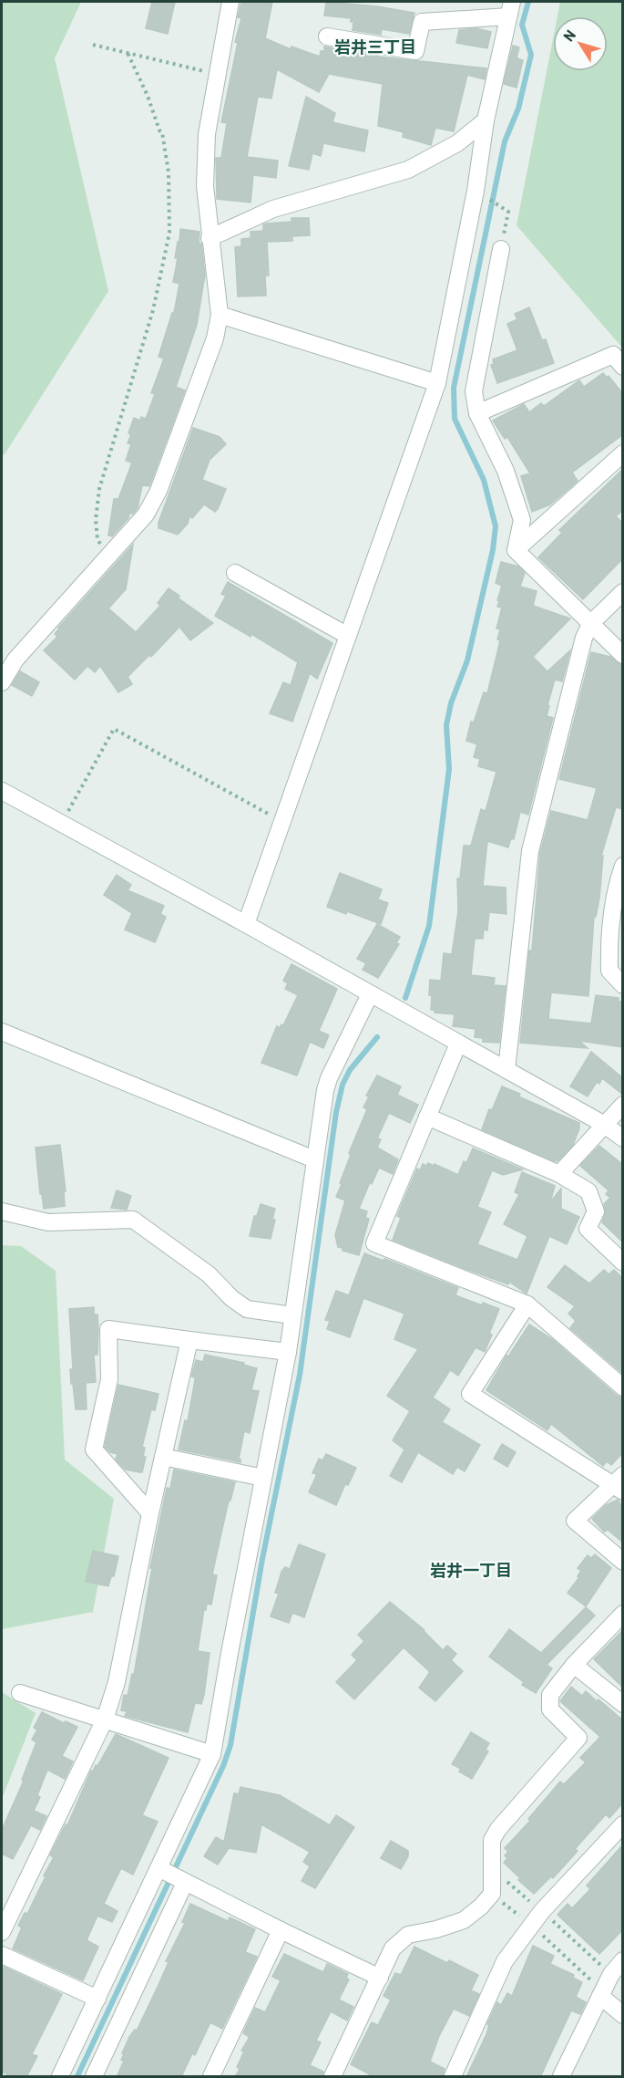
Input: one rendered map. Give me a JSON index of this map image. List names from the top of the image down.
{
  "districts": ["岩井三丁目", "岩井一丁目"],
  "north": "top left"
}
